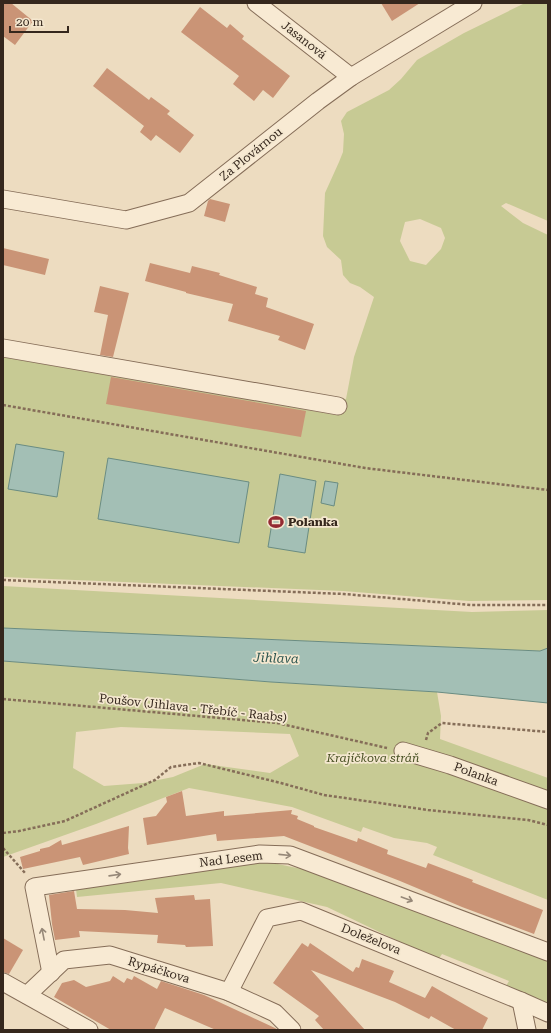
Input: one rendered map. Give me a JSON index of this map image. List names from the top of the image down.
{
  "streets": {
    "street": [
      "Jasanová",
      "Za Plovárnou",
      "Polanka",
      "Nad Lesem",
      "Doleželova",
      "Rypáčkova"
    ],
    "path": ["Poušov (Jihlava - Třebíč - Raabs)"]
  },
  "crossings": [
    ["Jasanová", "Za Plovárnou"],
    ["Poušov (Jihlava - Třebíč - Raabs)", "Polanka"],
    ["Doleželova", "Rypáčkova"]
  ],
  "one_way": ["Nad Lesem"],
  "water": ["Jihlava"],
  "parks": ["Krajíčkova stráň"],
  "places": {
    "sports": ["Polanka"]
  },
  "scale_bar": "20 m"
}
